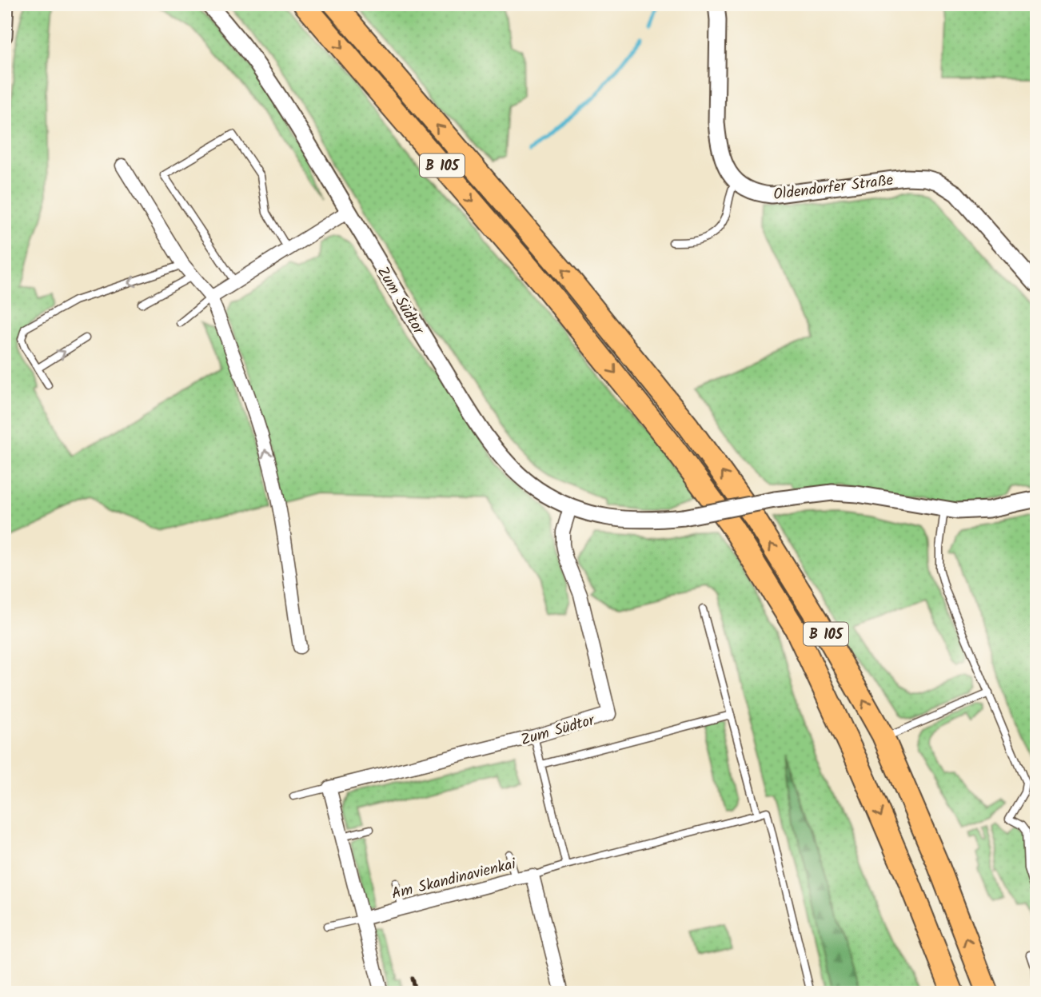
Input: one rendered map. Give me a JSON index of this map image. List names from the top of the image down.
{
  "streets": {
    "highway": ["B 105"],
    "street": ["Oldendorfer Straße", "Zum Südtor", "Am Skandinavienkai"]
  }
}
